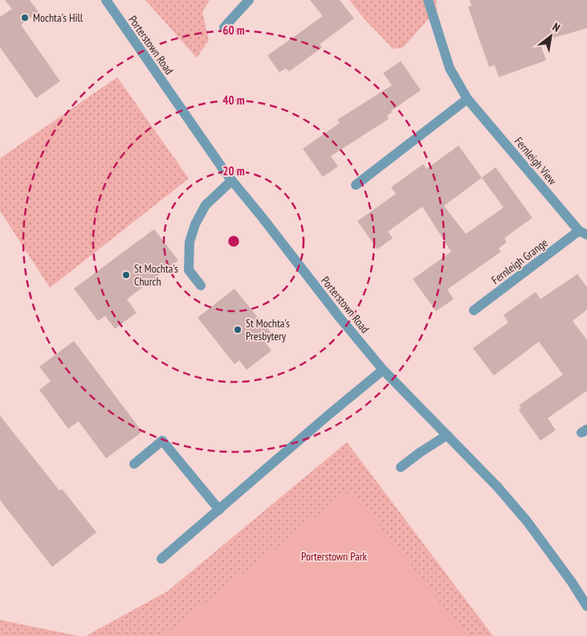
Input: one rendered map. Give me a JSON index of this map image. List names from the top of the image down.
{
  "streets": {
    "street": ["Porterstown Road", "Fernleigh View", "Fernleigh Grange"]
  },
  "crossings": [
    ["Fernleigh View", "Fernleigh Grange"]
  ],
  "parks": ["Porterstown Park"],
  "places": ["Mochta's Hill", "St Mochta's Church", "St Mochta's Presbytery"],
  "north": "top right",
  "rings": ["60 m", "40 m", "20 m"]
}
